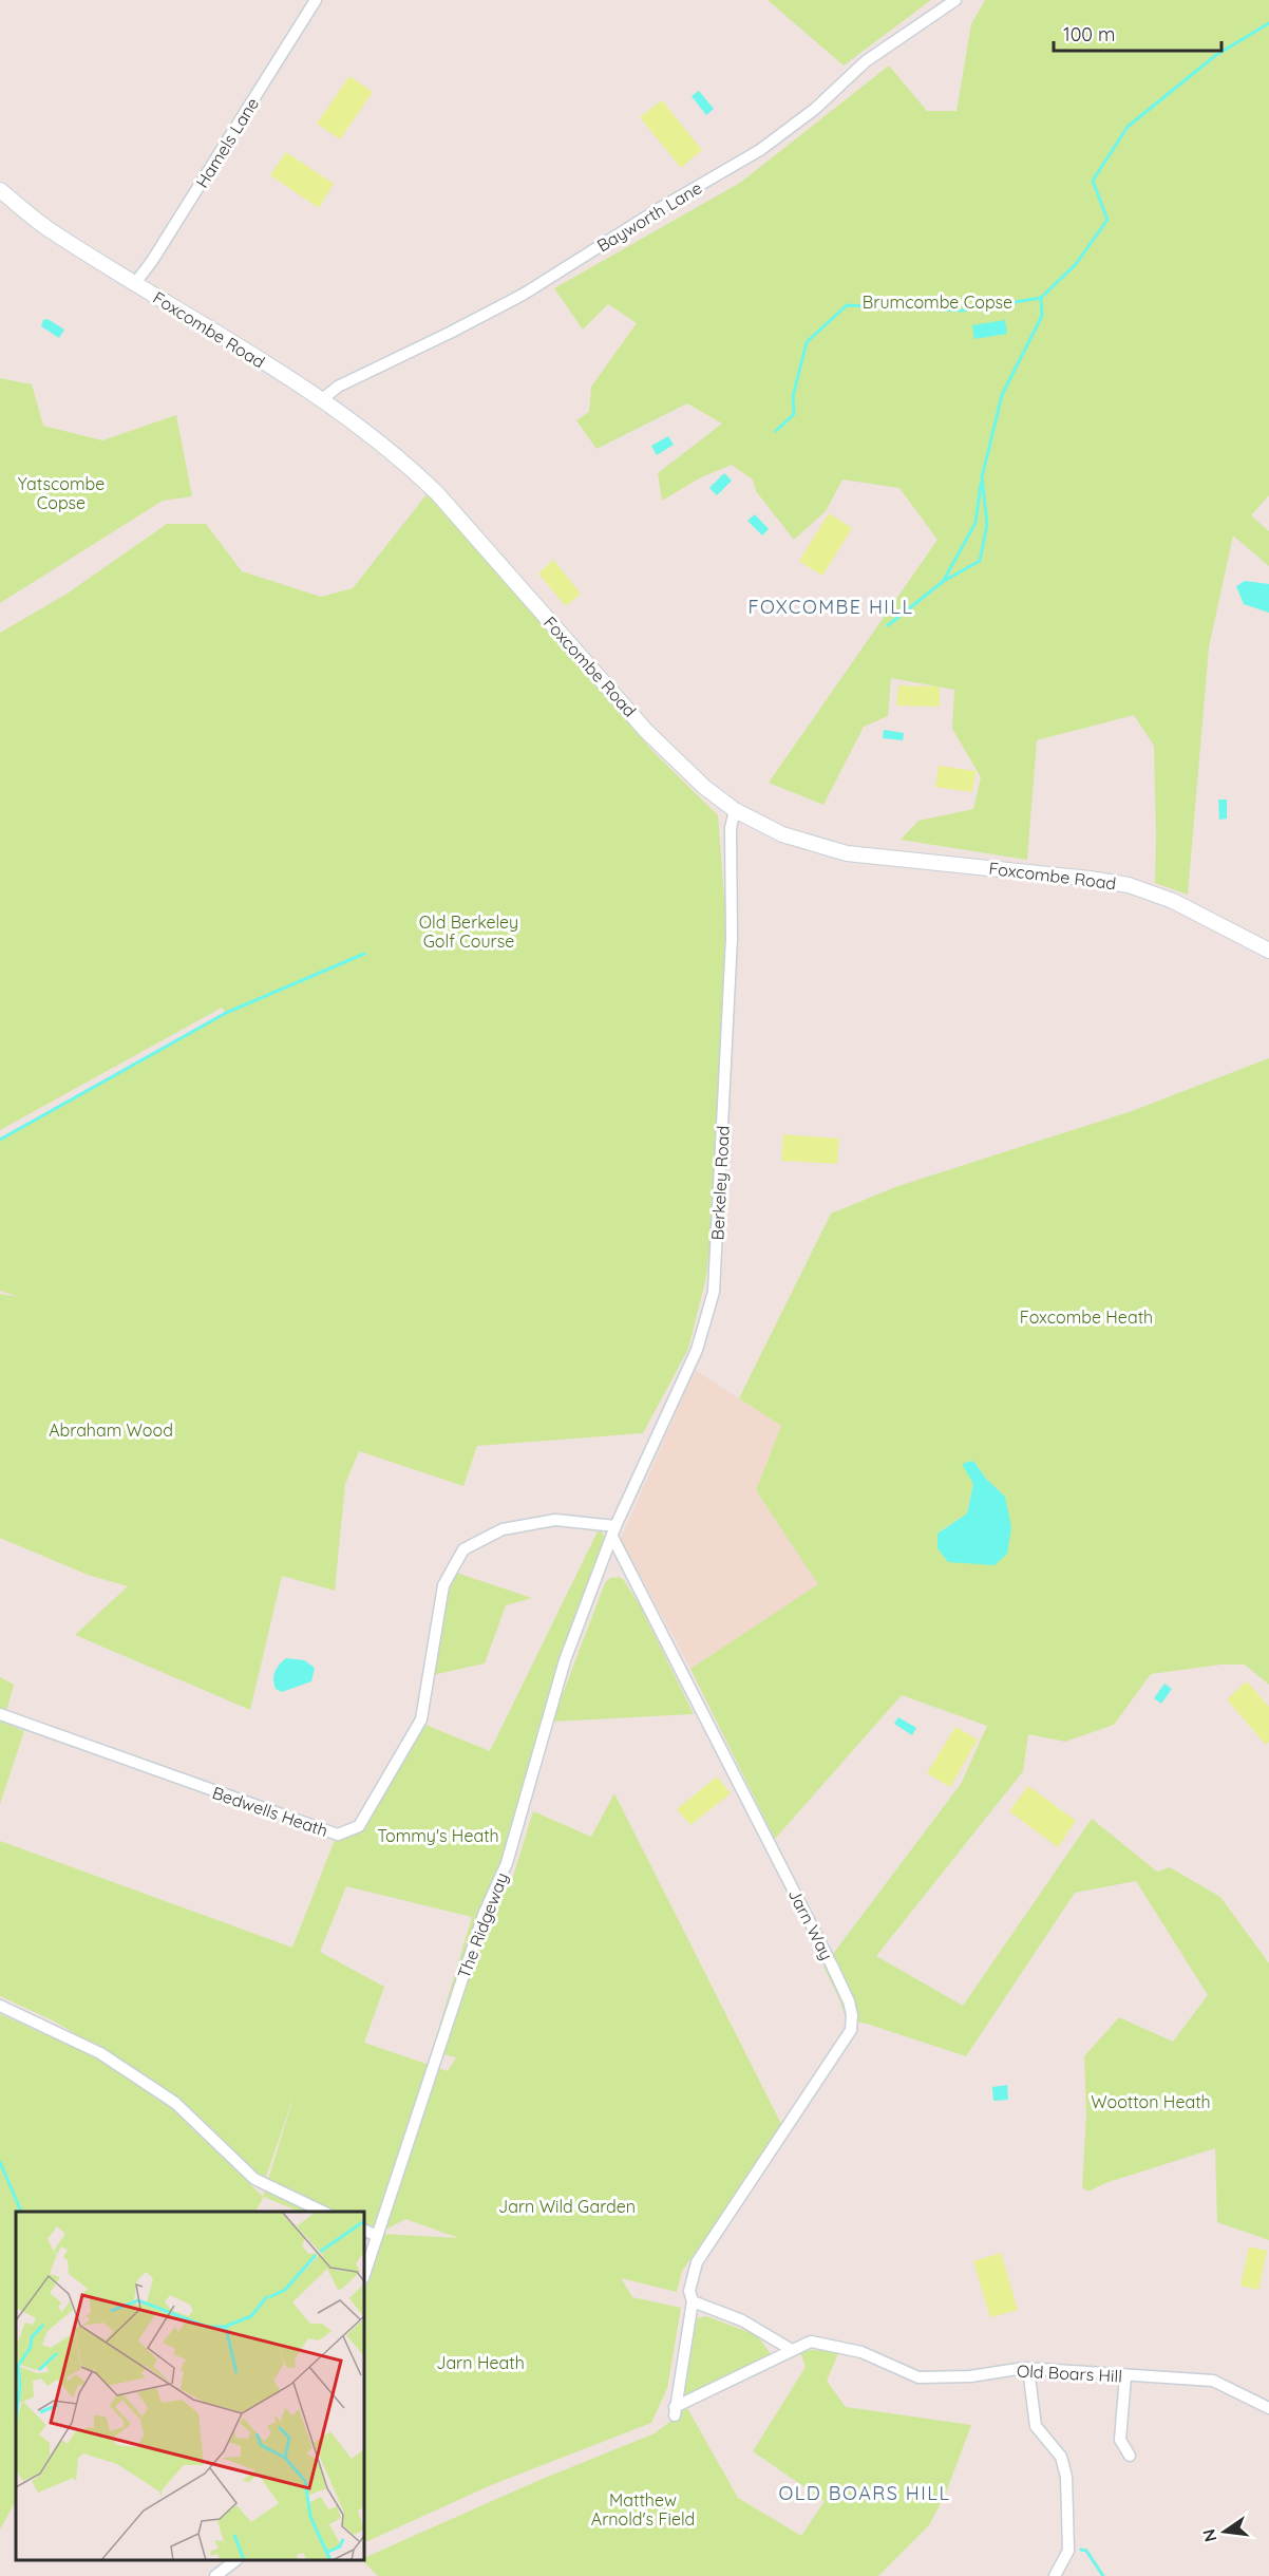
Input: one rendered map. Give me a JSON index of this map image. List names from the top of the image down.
{
  "streets": {
    "street": [
      "Hamels Lane",
      "Bayworth Lane",
      "Foxcombe Road",
      "Berkeley Road",
      "Bedwells Heath",
      "Jarn Way",
      "The Ridgeway",
      "Old Boars Hill"
    ]
  },
  "crossings": [
    ["Hamels Lane", "Foxcombe Road"],
    ["Bayworth Lane", "Foxcombe Road"],
    ["Foxcombe Road", "Berkeley Road"],
    ["Berkeley Road", "Bedwells Heath"],
    ["Berkeley Road", "Jarn Way"],
    ["Berkeley Road", "The Ridgeway"],
    ["Bedwells Heath", "Jarn Way"],
    ["Bedwells Heath", "The Ridgeway"],
    ["Jarn Way", "The Ridgeway"],
    ["Jarn Way", "Old Boars Hill"]
  ],
  "districts": ["FOXCOMBE HILL", "OLD BOARS HILL"],
  "parks": [
    "Brumcombe Copse",
    "Yatscombe Copse",
    "Old Berkeley Golf Course",
    "Foxcombe Heath",
    "Abraham Wood",
    "Tommy's Heath",
    "Wootton Heath",
    "Jarn Wild Garden",
    "Jarn Heath",
    "Matthew Arnold's Field"
  ],
  "scale_bar": "100 m",
  "north": "left"
}
